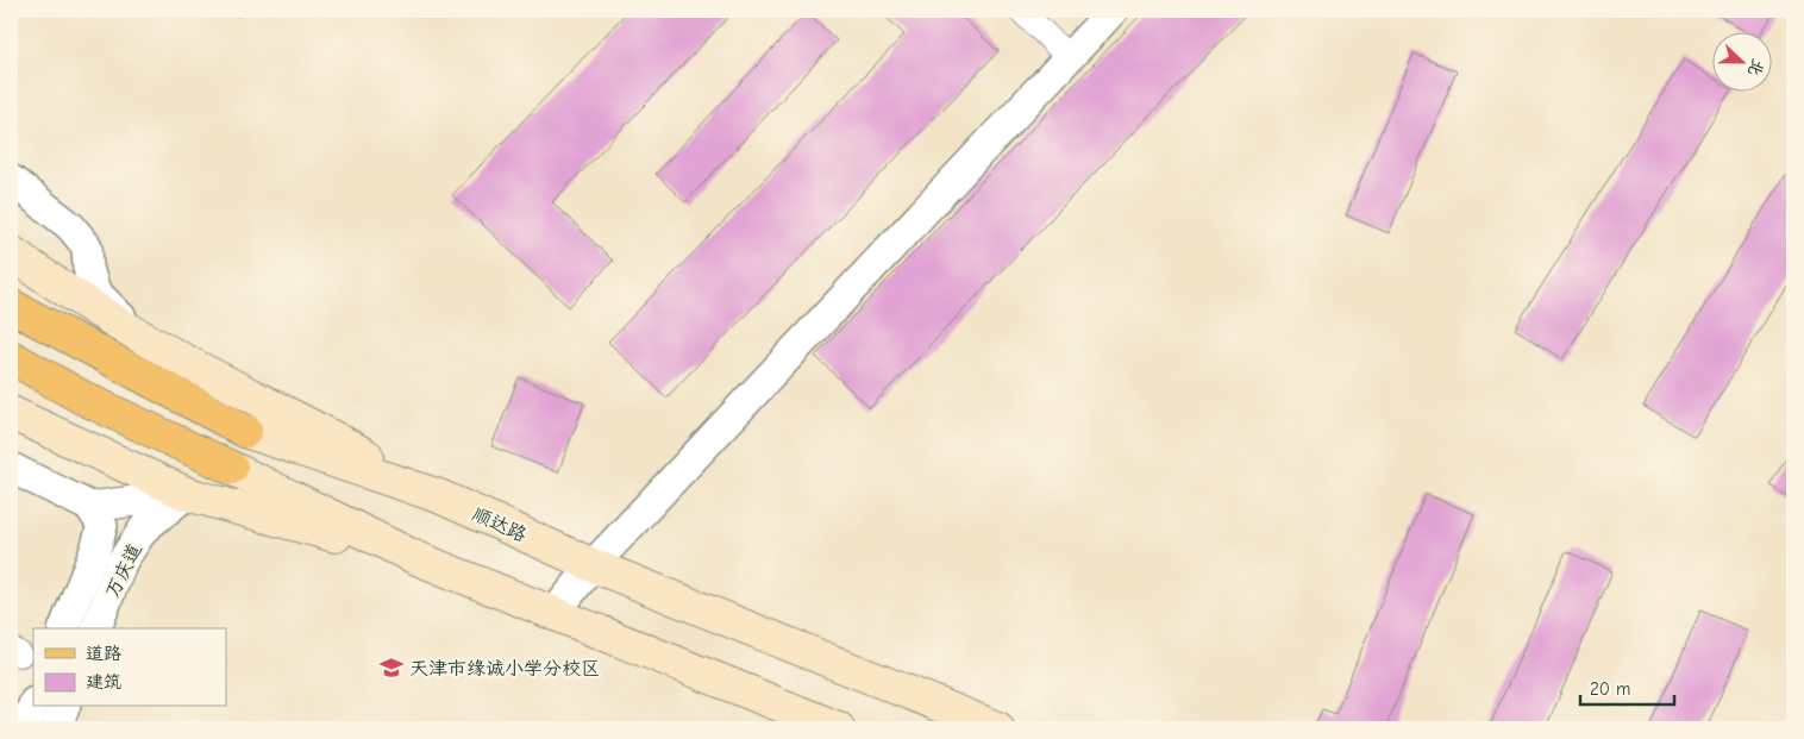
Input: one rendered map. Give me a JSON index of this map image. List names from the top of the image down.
{
  "streets": {
    "main road": ["顺达路"],
    "street": ["万庆道"]
  },
  "places": {
    "school or university": ["天津市缘诚小学分校区"]
  },
  "legend": ["道路", "建筑"],
  "scale_bar": "20 m",
  "north": "right"
}
